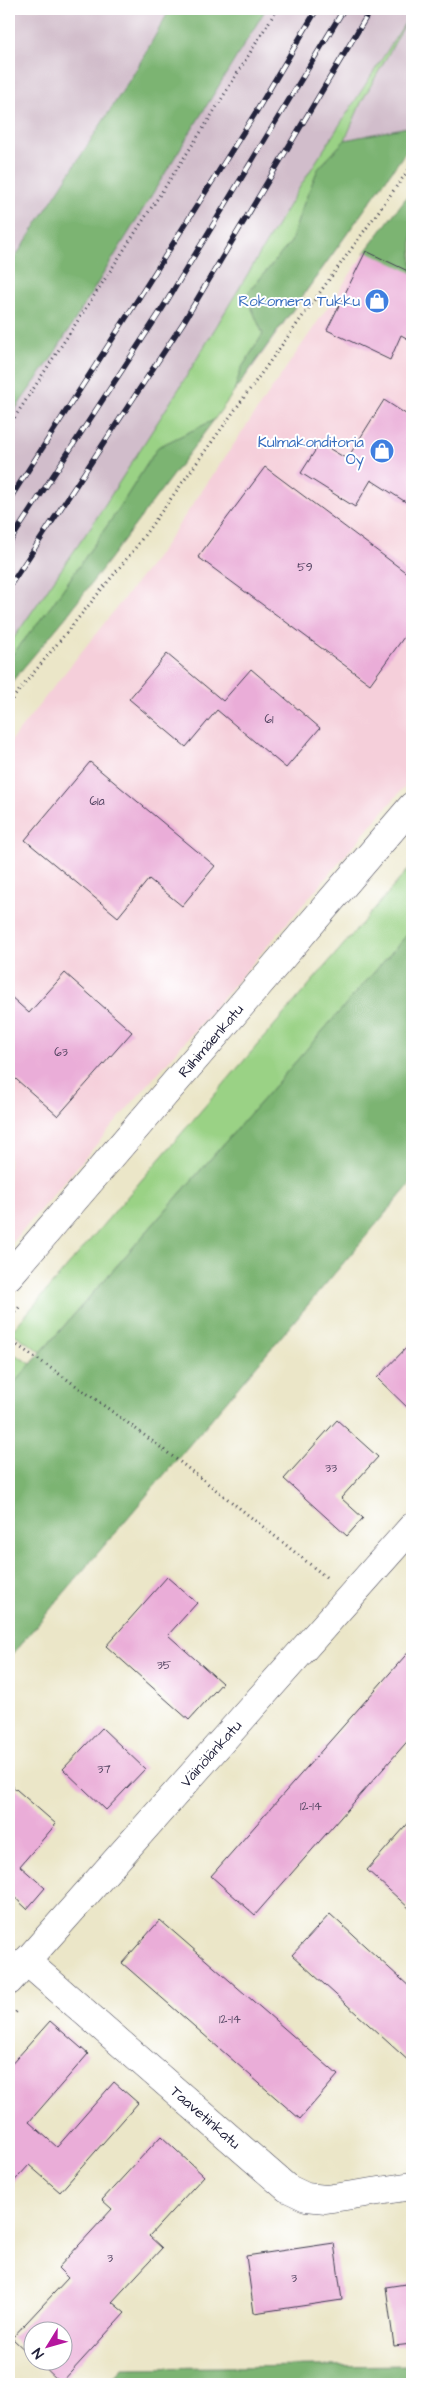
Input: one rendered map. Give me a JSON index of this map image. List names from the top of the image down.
{
  "streets": {
    "street": ["Riihimäenkatu", "Väinölänkatu", "Taavetinkatu"]
  },
  "crossings": [
    ["Väinölänkatu", "Taavetinkatu"]
  ],
  "places": {
    "shop": ["Rokomera Tukku", "Kulmakonditoria Oy"]
  },
  "house_numbers": [
    "59",
    "61",
    "61a",
    "63",
    "33",
    "35",
    "37",
    "12-14",
    "12-14",
    "3",
    "3"
  ],
  "north": "bottom left"
}
